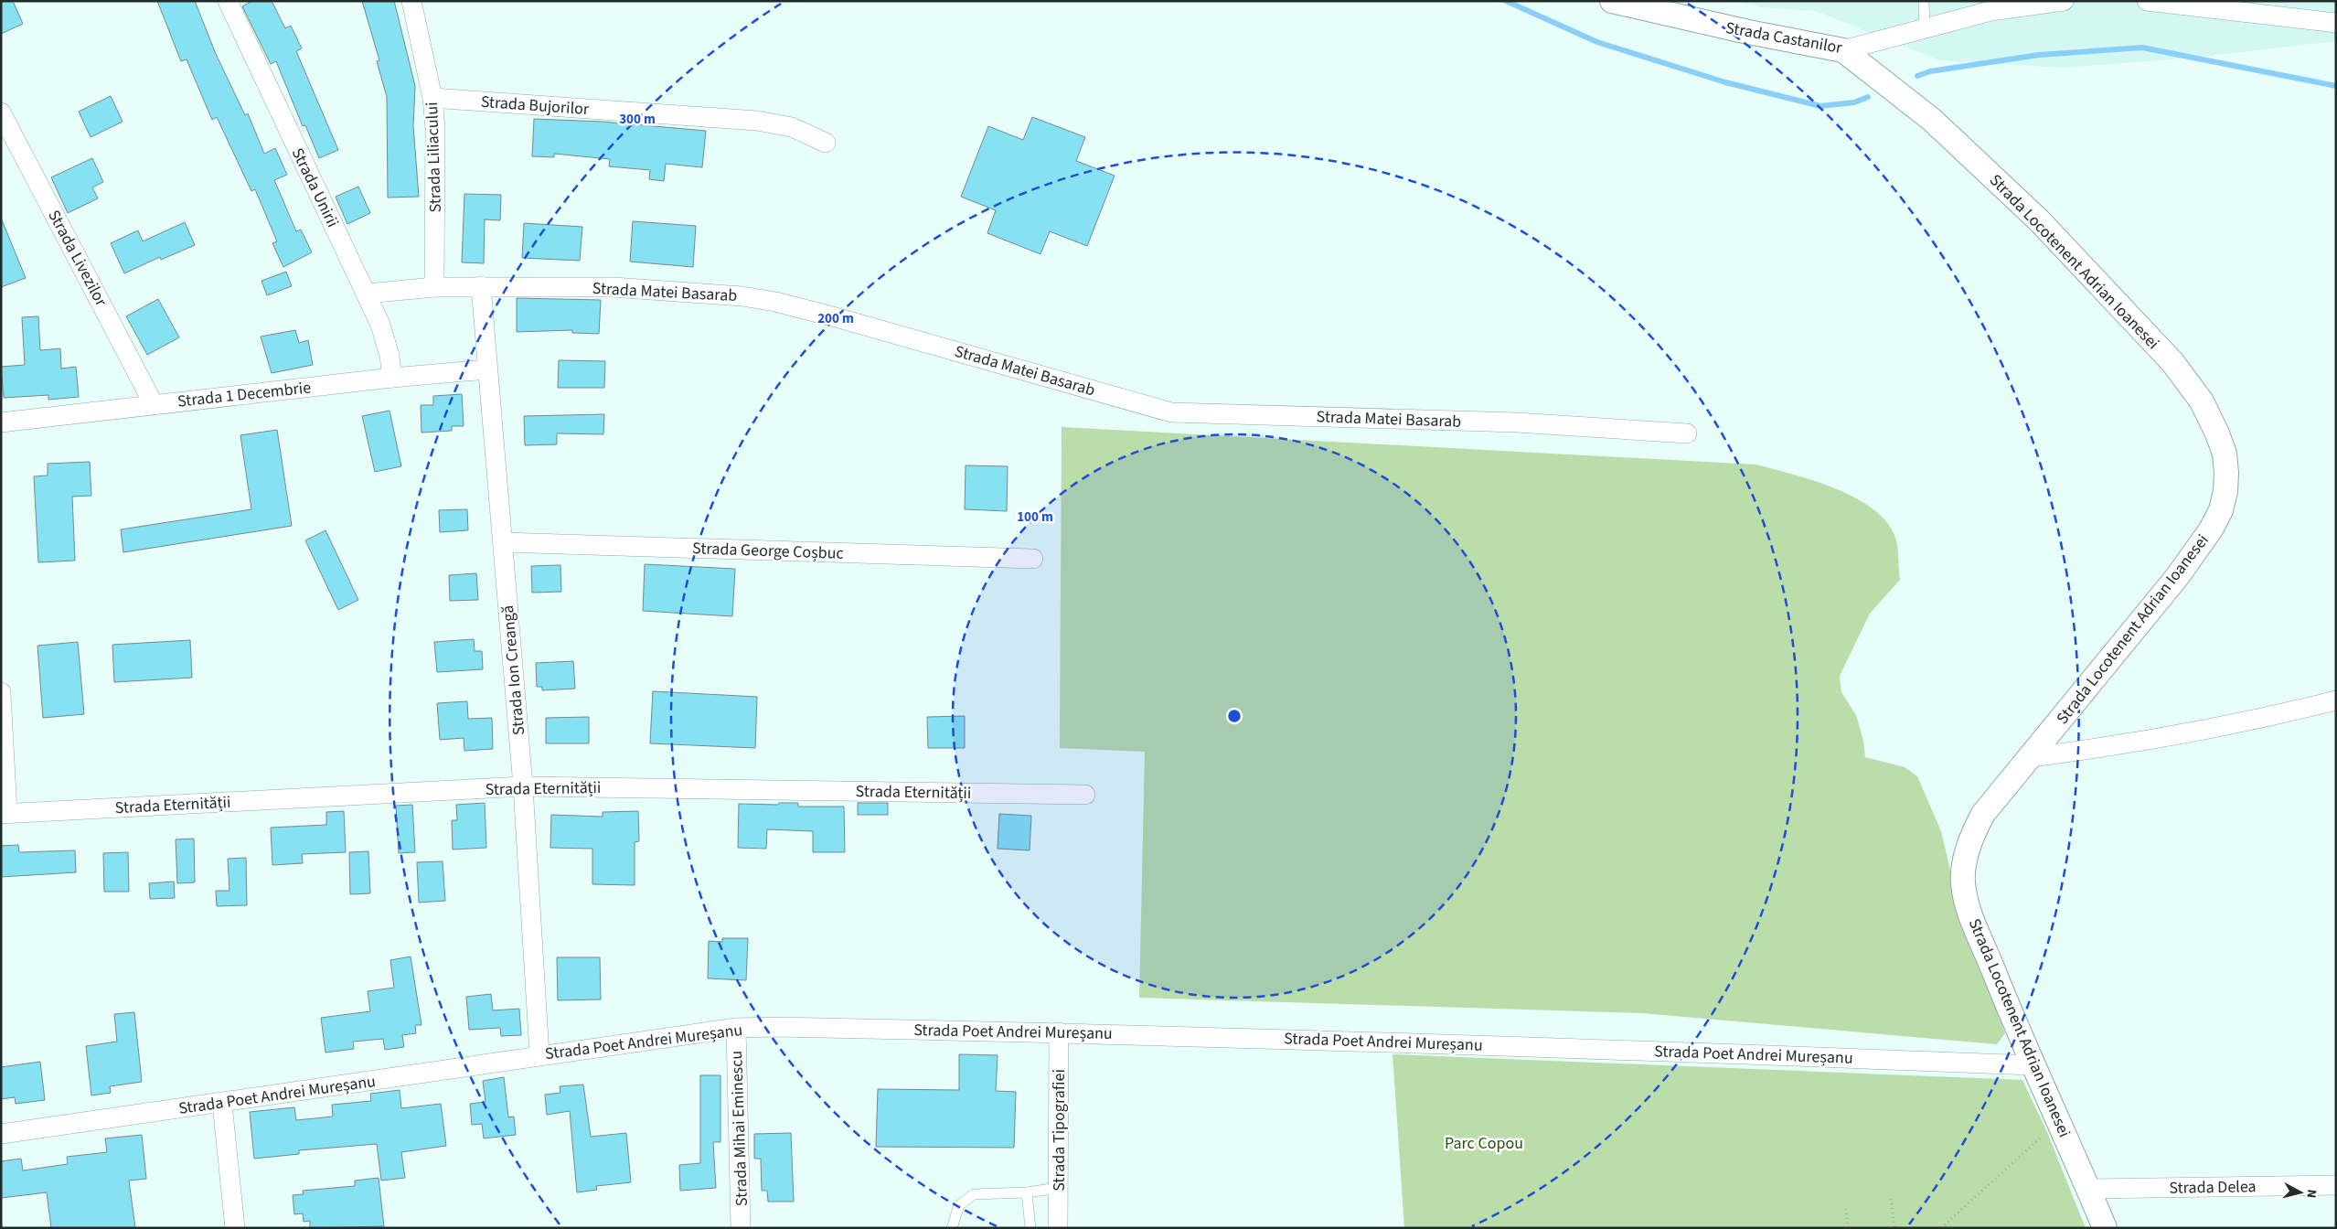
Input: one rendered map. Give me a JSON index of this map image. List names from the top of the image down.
{
  "streets": {
    "street": [
      "Strada Castanilor",
      "Strada Bujorilor",
      "Strada Liliacului",
      "Strada Unirii",
      "Strada Livezilor",
      "Strada Locotenent Adrian Ioanesei",
      "Strada Matei Basarab",
      "Strada 1 Decembrie",
      "Strada George Coșbuc",
      "Strada Ion Creangă",
      "Strada Eternității",
      "Strada Poet Andrei Mureșanu",
      "Strada Mihai Eminescu",
      "Strada Tipografiei",
      "Strada Delea"
    ]
  },
  "crossings": [
    ["Strada Castanilor", "Strada Locotenent Adrian Ioanesei"],
    ["Strada Bujorilor", "Strada Liliacului"],
    ["Strada Liliacului", "Strada Matei Basarab"],
    ["Strada Unirii", "Strada Matei Basarab"],
    ["Strada Unirii", "Strada 1 Decembrie"],
    ["Strada Livezilor", "Strada 1 Decembrie"],
    ["Strada Locotenent Adrian Ioanesei", "Strada Poet Andrei Mureșanu"],
    ["Strada Locotenent Adrian Ioanesei", "Strada Delea"],
    ["Strada Matei Basarab", "Strada Ion Creangă"],
    ["Strada 1 Decembrie", "Strada Ion Creangă"],
    ["Strada George Coșbuc", "Strada Ion Creangă"],
    ["Strada Ion Creangă", "Strada Eternității"],
    ["Strada Ion Creangă", "Strada Poet Andrei Mureșanu"],
    ["Strada Poet Andrei Mureșanu", "Strada Mihai Eminescu"],
    ["Strada Poet Andrei Mureșanu", "Strada Tipografiei"]
  ],
  "parks": ["Parc Copou"],
  "north": "right",
  "rings": ["300 m", "200 m", "100 m"]
}
